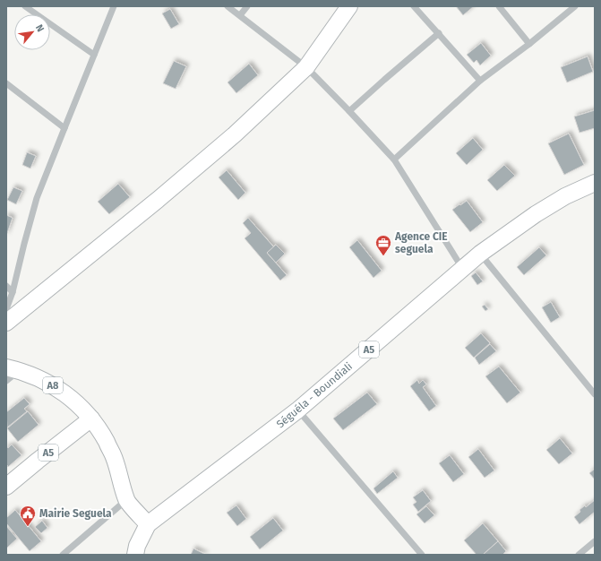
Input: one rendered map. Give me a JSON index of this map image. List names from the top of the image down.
{
  "streets": {
    "main road": ["A5", "A8", "Séguéla - Boundiali"]
  },
  "crossings": [
    ["A5", "A8"]
  ],
  "places": {
    "office": ["Agence CIE seguela"],
    "public building": ["Mairie Seguela"]
  },
  "north": "top right"
}
